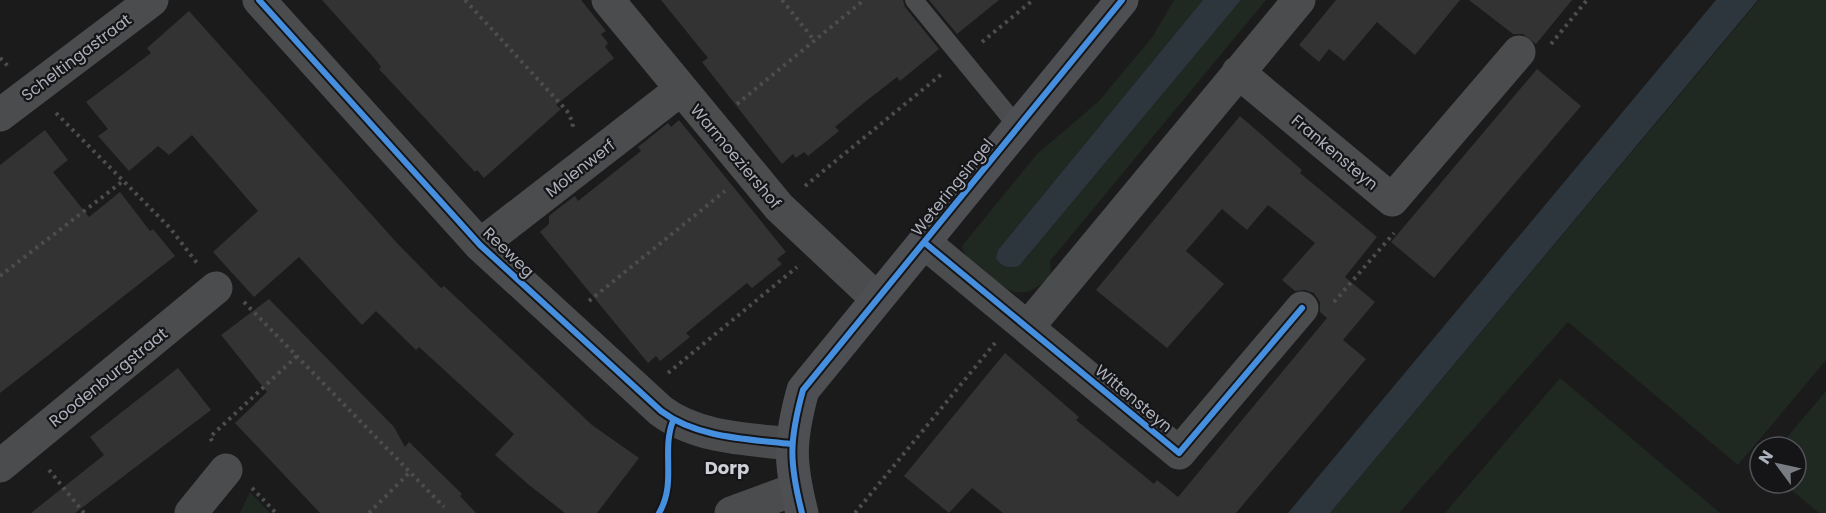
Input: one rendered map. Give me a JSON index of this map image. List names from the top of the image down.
{
  "streets": {
    "main road": ["Weteringsingel"],
    "street": [
      "Scheltingastraat",
      "Frankensteyn",
      "Warmoeziershof",
      "Molenwerf",
      "Reeweg",
      "Roodenburgstraat",
      "Wittensteyn"
    ]
  },
  "crossings": [
    ["Warmoeziershof", "Molenwerf"],
    ["Warmoeziershof", "Weteringsingel"],
    ["Molenwerf", "Reeweg"],
    ["Weteringsingel", "Reeweg"],
    ["Weteringsingel", "Wittensteyn"]
  ],
  "districts": ["Dorp"],
  "north": "top left"
}
